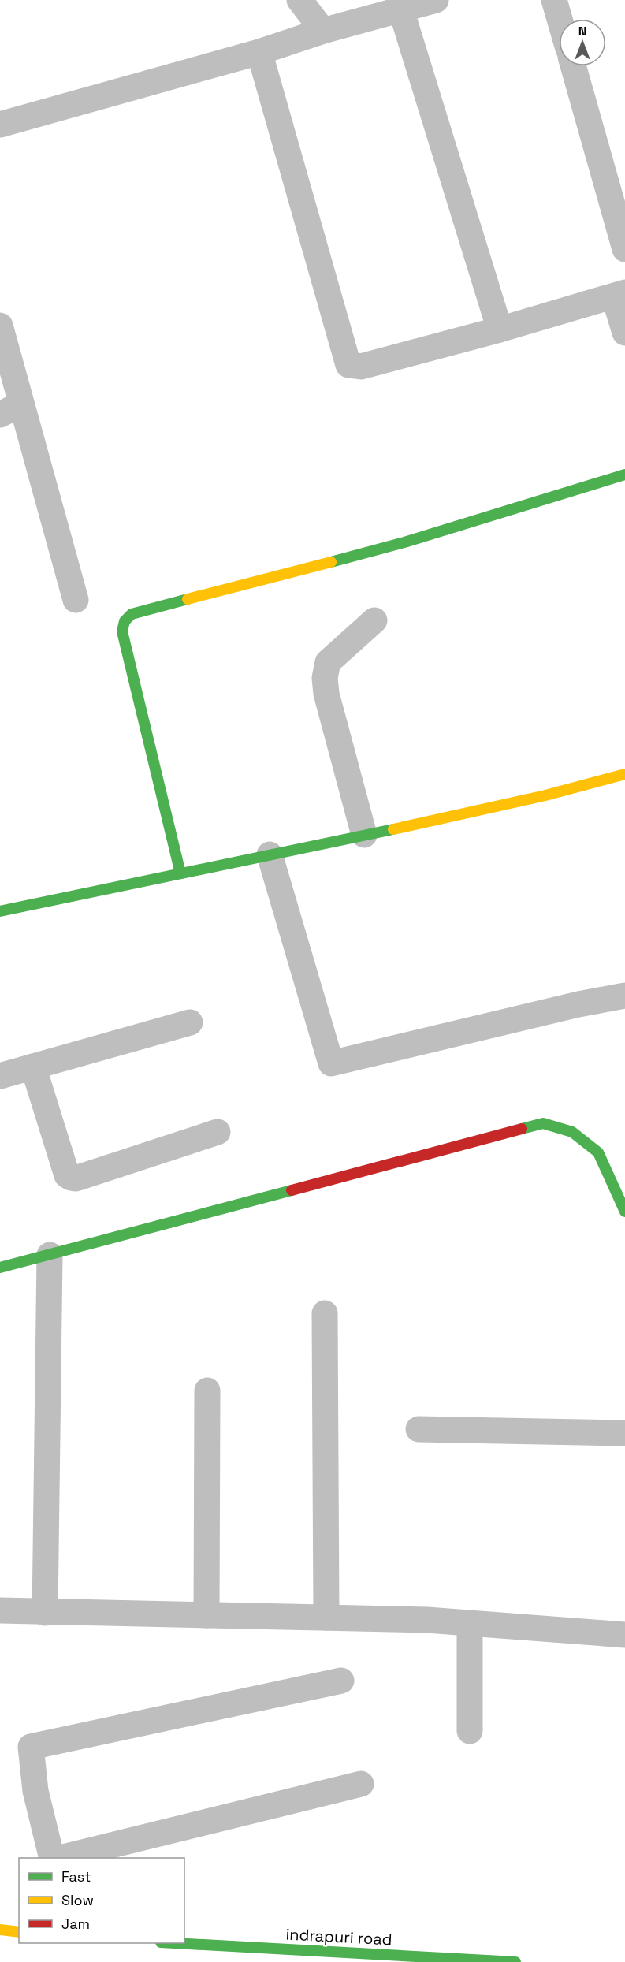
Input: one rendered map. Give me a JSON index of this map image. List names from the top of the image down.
{
  "streets": {
    "street": ["indrapuri road"]
  },
  "legend": ["Fast", "Slow", "Jam"],
  "north": "top"
}
